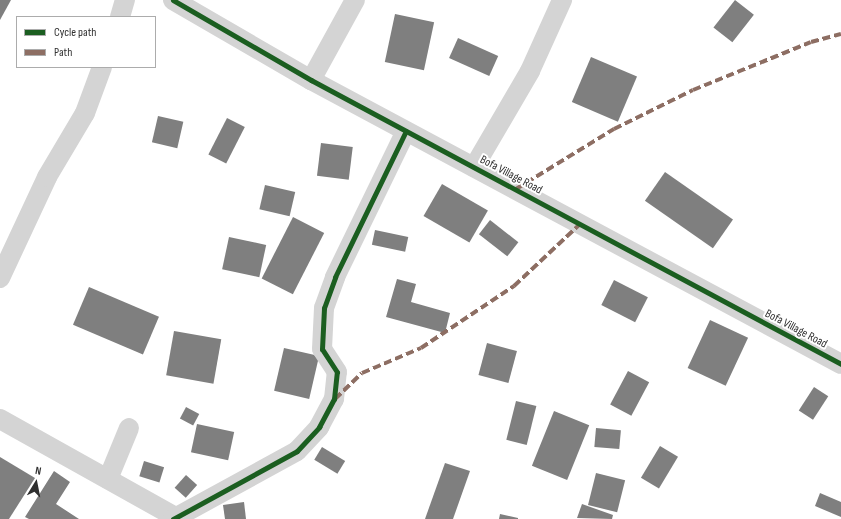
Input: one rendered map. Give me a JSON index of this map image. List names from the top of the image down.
{
  "streets": {
    "street": ["Bofa Village Road"]
  },
  "legend": ["Cycle path", "Path"],
  "north": "top"
}
